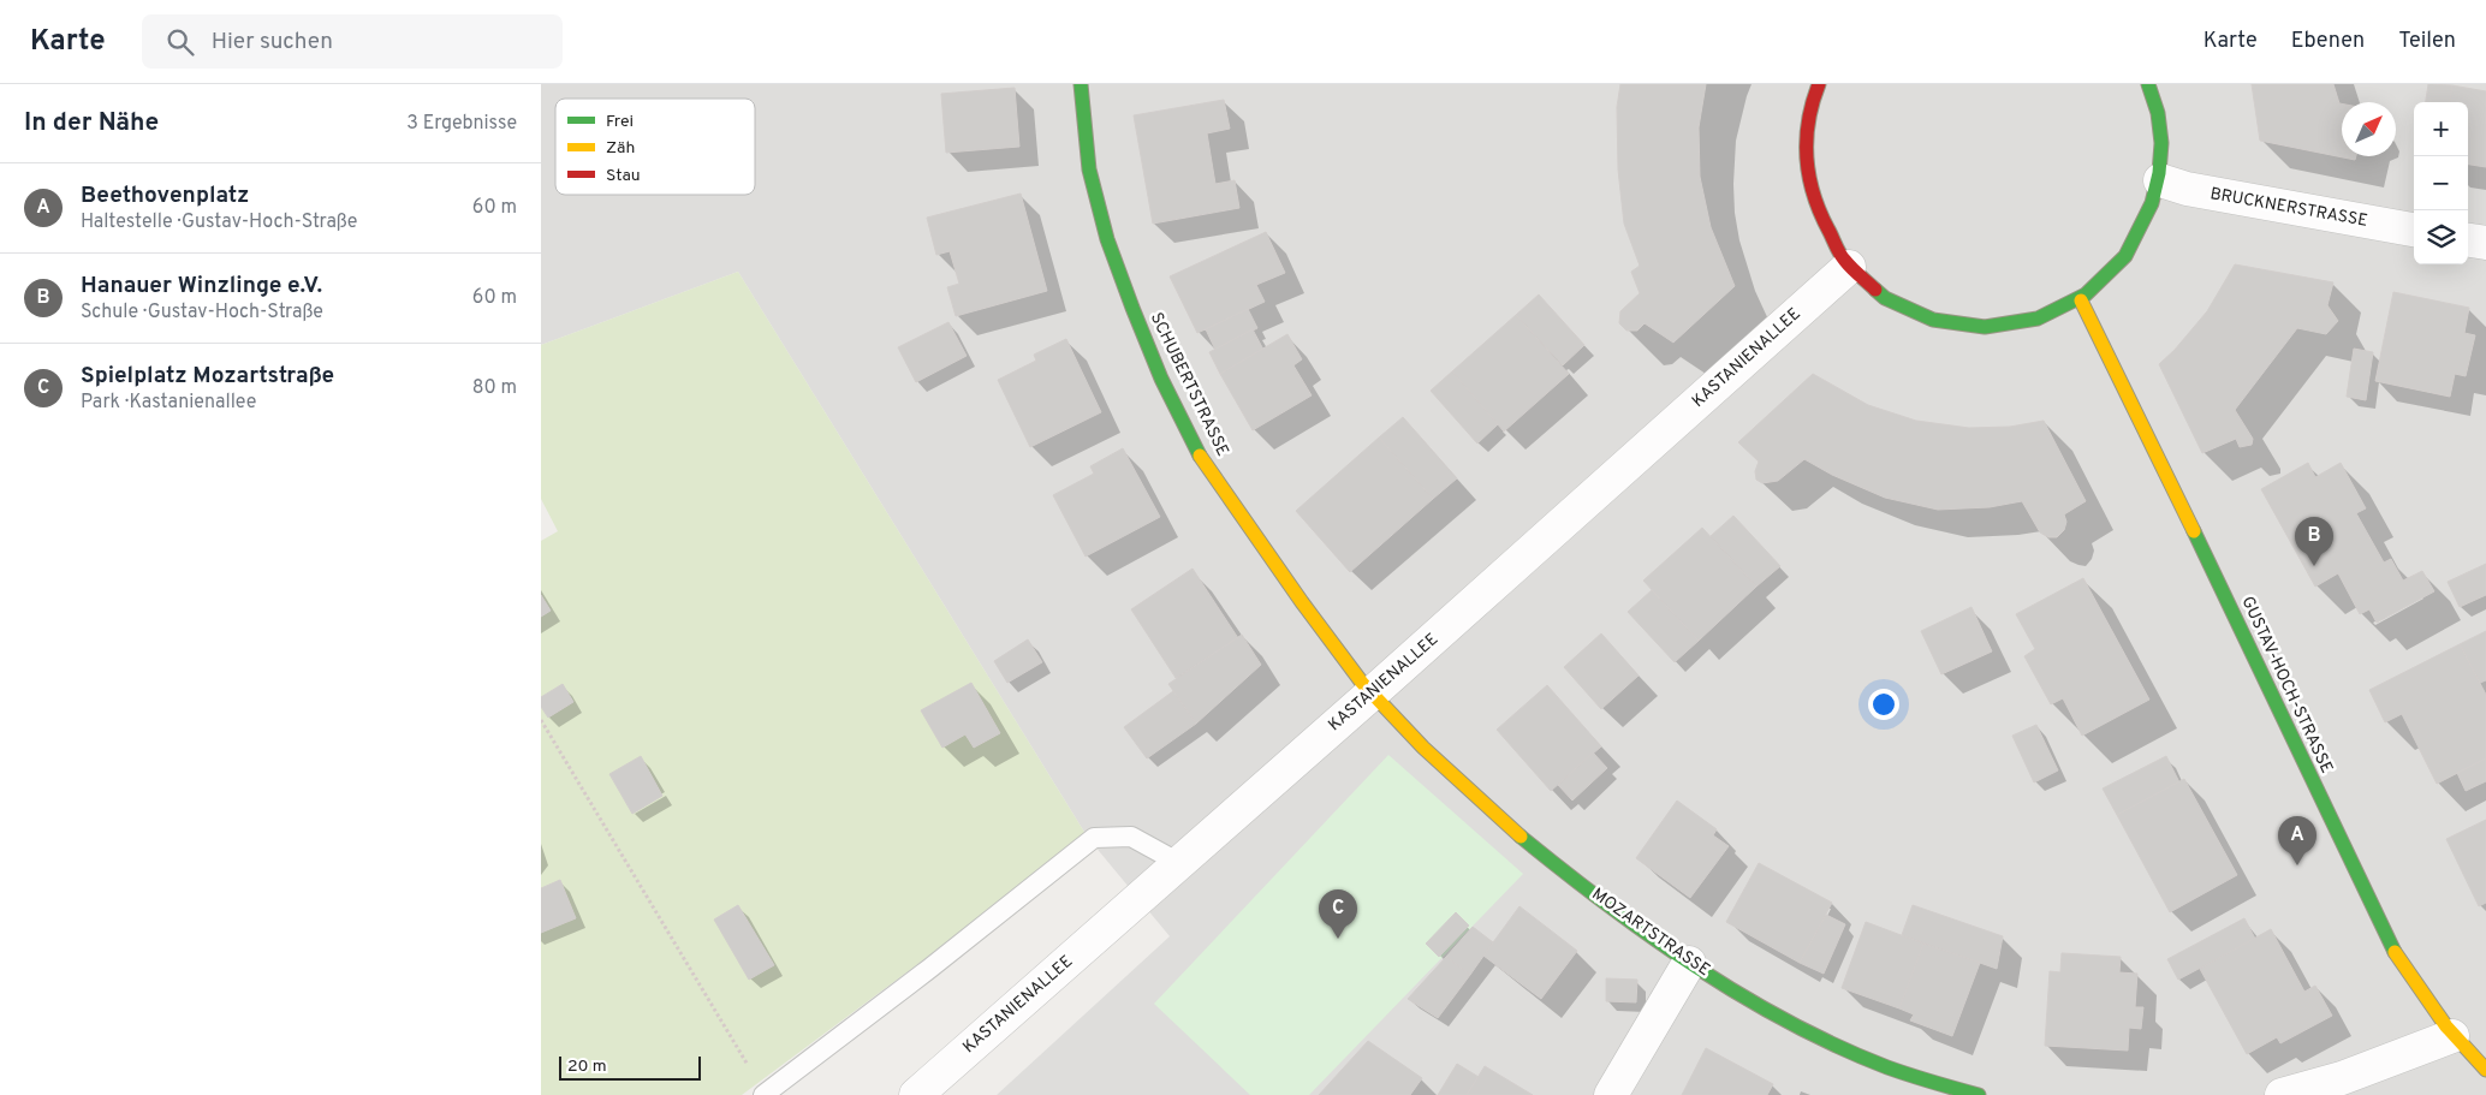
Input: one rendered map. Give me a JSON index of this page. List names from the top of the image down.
{
  "streets": {
    "main road": ["SCHUBERTSTRASSE", "GUSTAV-HOCH-STRASSE", "MOZARTSTRASSE"],
    "street": ["BRUCKNERSTRASSE", "KASTANIENALLEE"]
  },
  "crossings": [
    ["KASTANIENALLEE", "SCHUBERTSTRASSE"],
    ["KASTANIENALLEE", "MOZARTSTRASSE"],
    ["SCHUBERTSTRASSE", "MOZARTSTRASSE"]
  ],
  "legend": ["Frei", "Zäh", "Stau"],
  "scale_bar": "20 m",
  "north": "top right",
  "page": {
    "header": "Karte",
    "search": "Hier suchen",
    "nav": ["Karte", "Ebenen", "Teilen"],
    "heading": ["In der Nähe", "3 Ergebnisse"],
    "map_buttons": ["+", "−"],
    "list": [
      {
        "mark": "A",
        "name": "Beethovenplatz",
        "note": "Haltestelle · Gustav-Hoch-Straße",
        "value": "60 m"
      },
      {
        "mark": "B",
        "name": "Hanauer Winzlinge e.V.",
        "note": "Schule · Gustav-Hoch-Straße",
        "value": "60 m"
      },
      {
        "mark": "C",
        "name": "Spielplatz Mozartstraße",
        "note": "Park · Kastanienallee",
        "value": "80 m"
      }
    ],
    "pins": ["B", "A", "C"],
    "scale": "20 m"
  }
}
